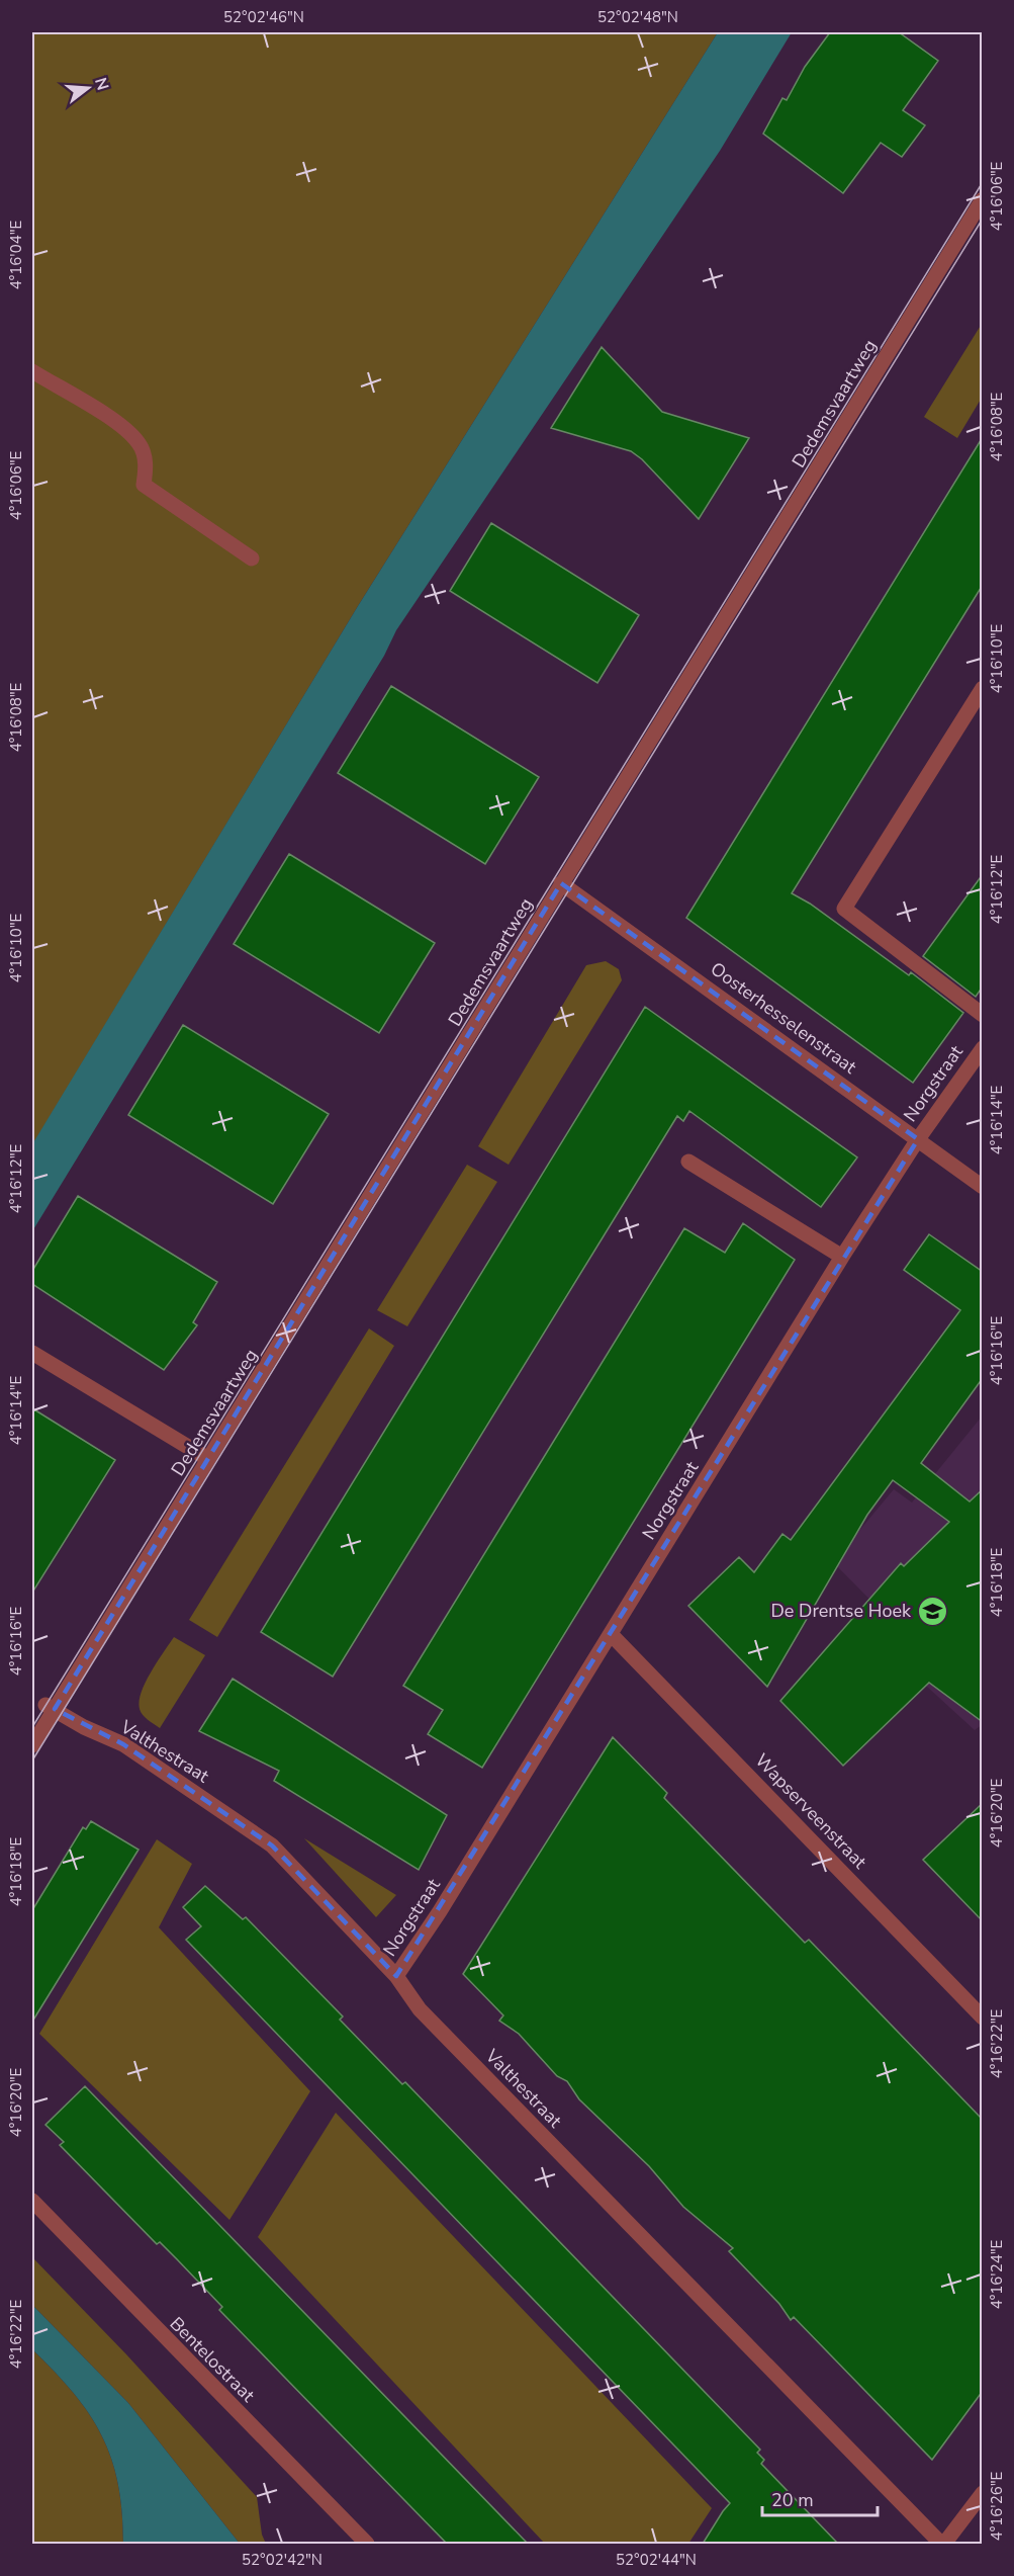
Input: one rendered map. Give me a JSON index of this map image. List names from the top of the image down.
{
  "streets": {
    "street": [
      "Dedemsvaartweg",
      "Oosterhesselenstraat",
      "Norgstraat",
      "Valthestraat",
      "Wapserveenstraat",
      "Bentelostraat"
    ]
  },
  "crossings": [
    ["Dedemsvaartweg", "Oosterhesselenstraat"],
    ["Dedemsvaartweg", "Valthestraat"],
    ["Oosterhesselenstraat", "Norgstraat"],
    ["Norgstraat", "Valthestraat"],
    ["Norgstraat", "Wapserveenstraat"]
  ],
  "places": {
    "school or university": ["De Drentse Hoek"]
  },
  "scale_bar": "20 m",
  "north": "right",
  "coordinates": [
    "52°02'46\"N",
    "52°02'48\"N",
    "4°16'06\"E",
    "4°16'04\"E",
    "4°16'08\"E",
    "4°16'10\"E",
    "4°16'12\"E",
    "4°16'14\"E",
    "4°16'16\"E",
    "4°16'18\"E",
    "4°16'20\"E",
    "4°16'22\"E",
    "4°16'24\"E",
    "4°16'26\"E",
    "52°02'42\"N",
    "52°02'44\"N"
  ]
}
